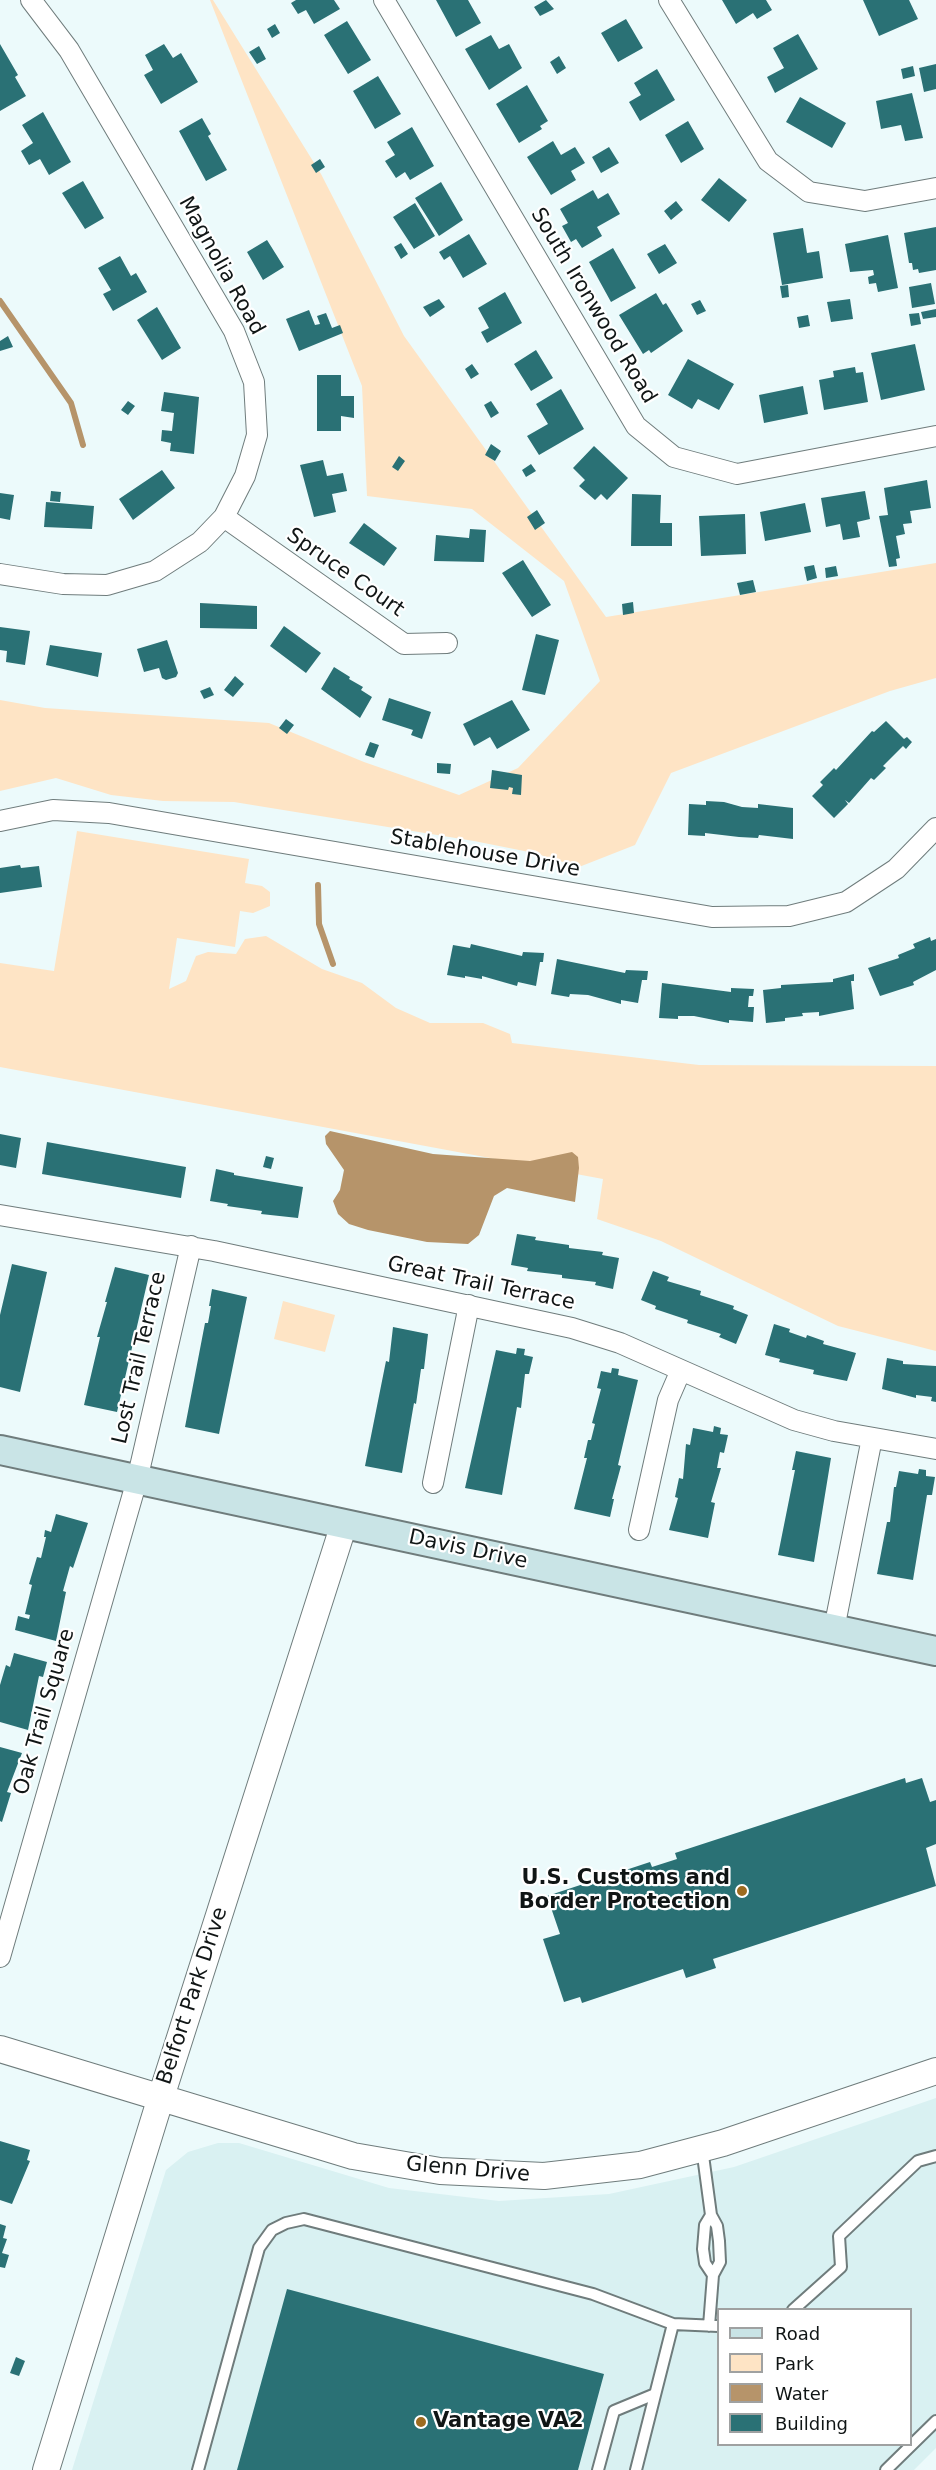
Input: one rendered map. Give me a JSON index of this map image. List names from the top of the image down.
{
  "streets": {
    "main road": ["Davis Drive"],
    "street": [
      "Magnolia Road",
      "South Ironwood Road",
      "Spruce Court",
      "Stablehouse Drive",
      "Great Trail Terrace",
      "Lost Trail Terrace",
      "Oak Trail Square",
      "Belfort Park Drive",
      "Glenn Drive"
    ]
  },
  "crossings": [
    ["Magnolia Road", "Spruce Court"],
    ["Great Trail Terrace", "Lost Trail Terrace"],
    ["Lost Trail Terrace", "Davis Drive"],
    ["Lost Trail Terrace", "Oak Trail Square"],
    ["Davis Drive", "Oak Trail Square"],
    ["Davis Drive", "Belfort Park Drive"],
    ["Belfort Park Drive", "Glenn Drive"]
  ],
  "places": ["U.S. Customs and Border Protection", "Vantage VA2"],
  "legend": [
    "Road",
    "Park",
    "Water",
    "Building"
  ]
}
